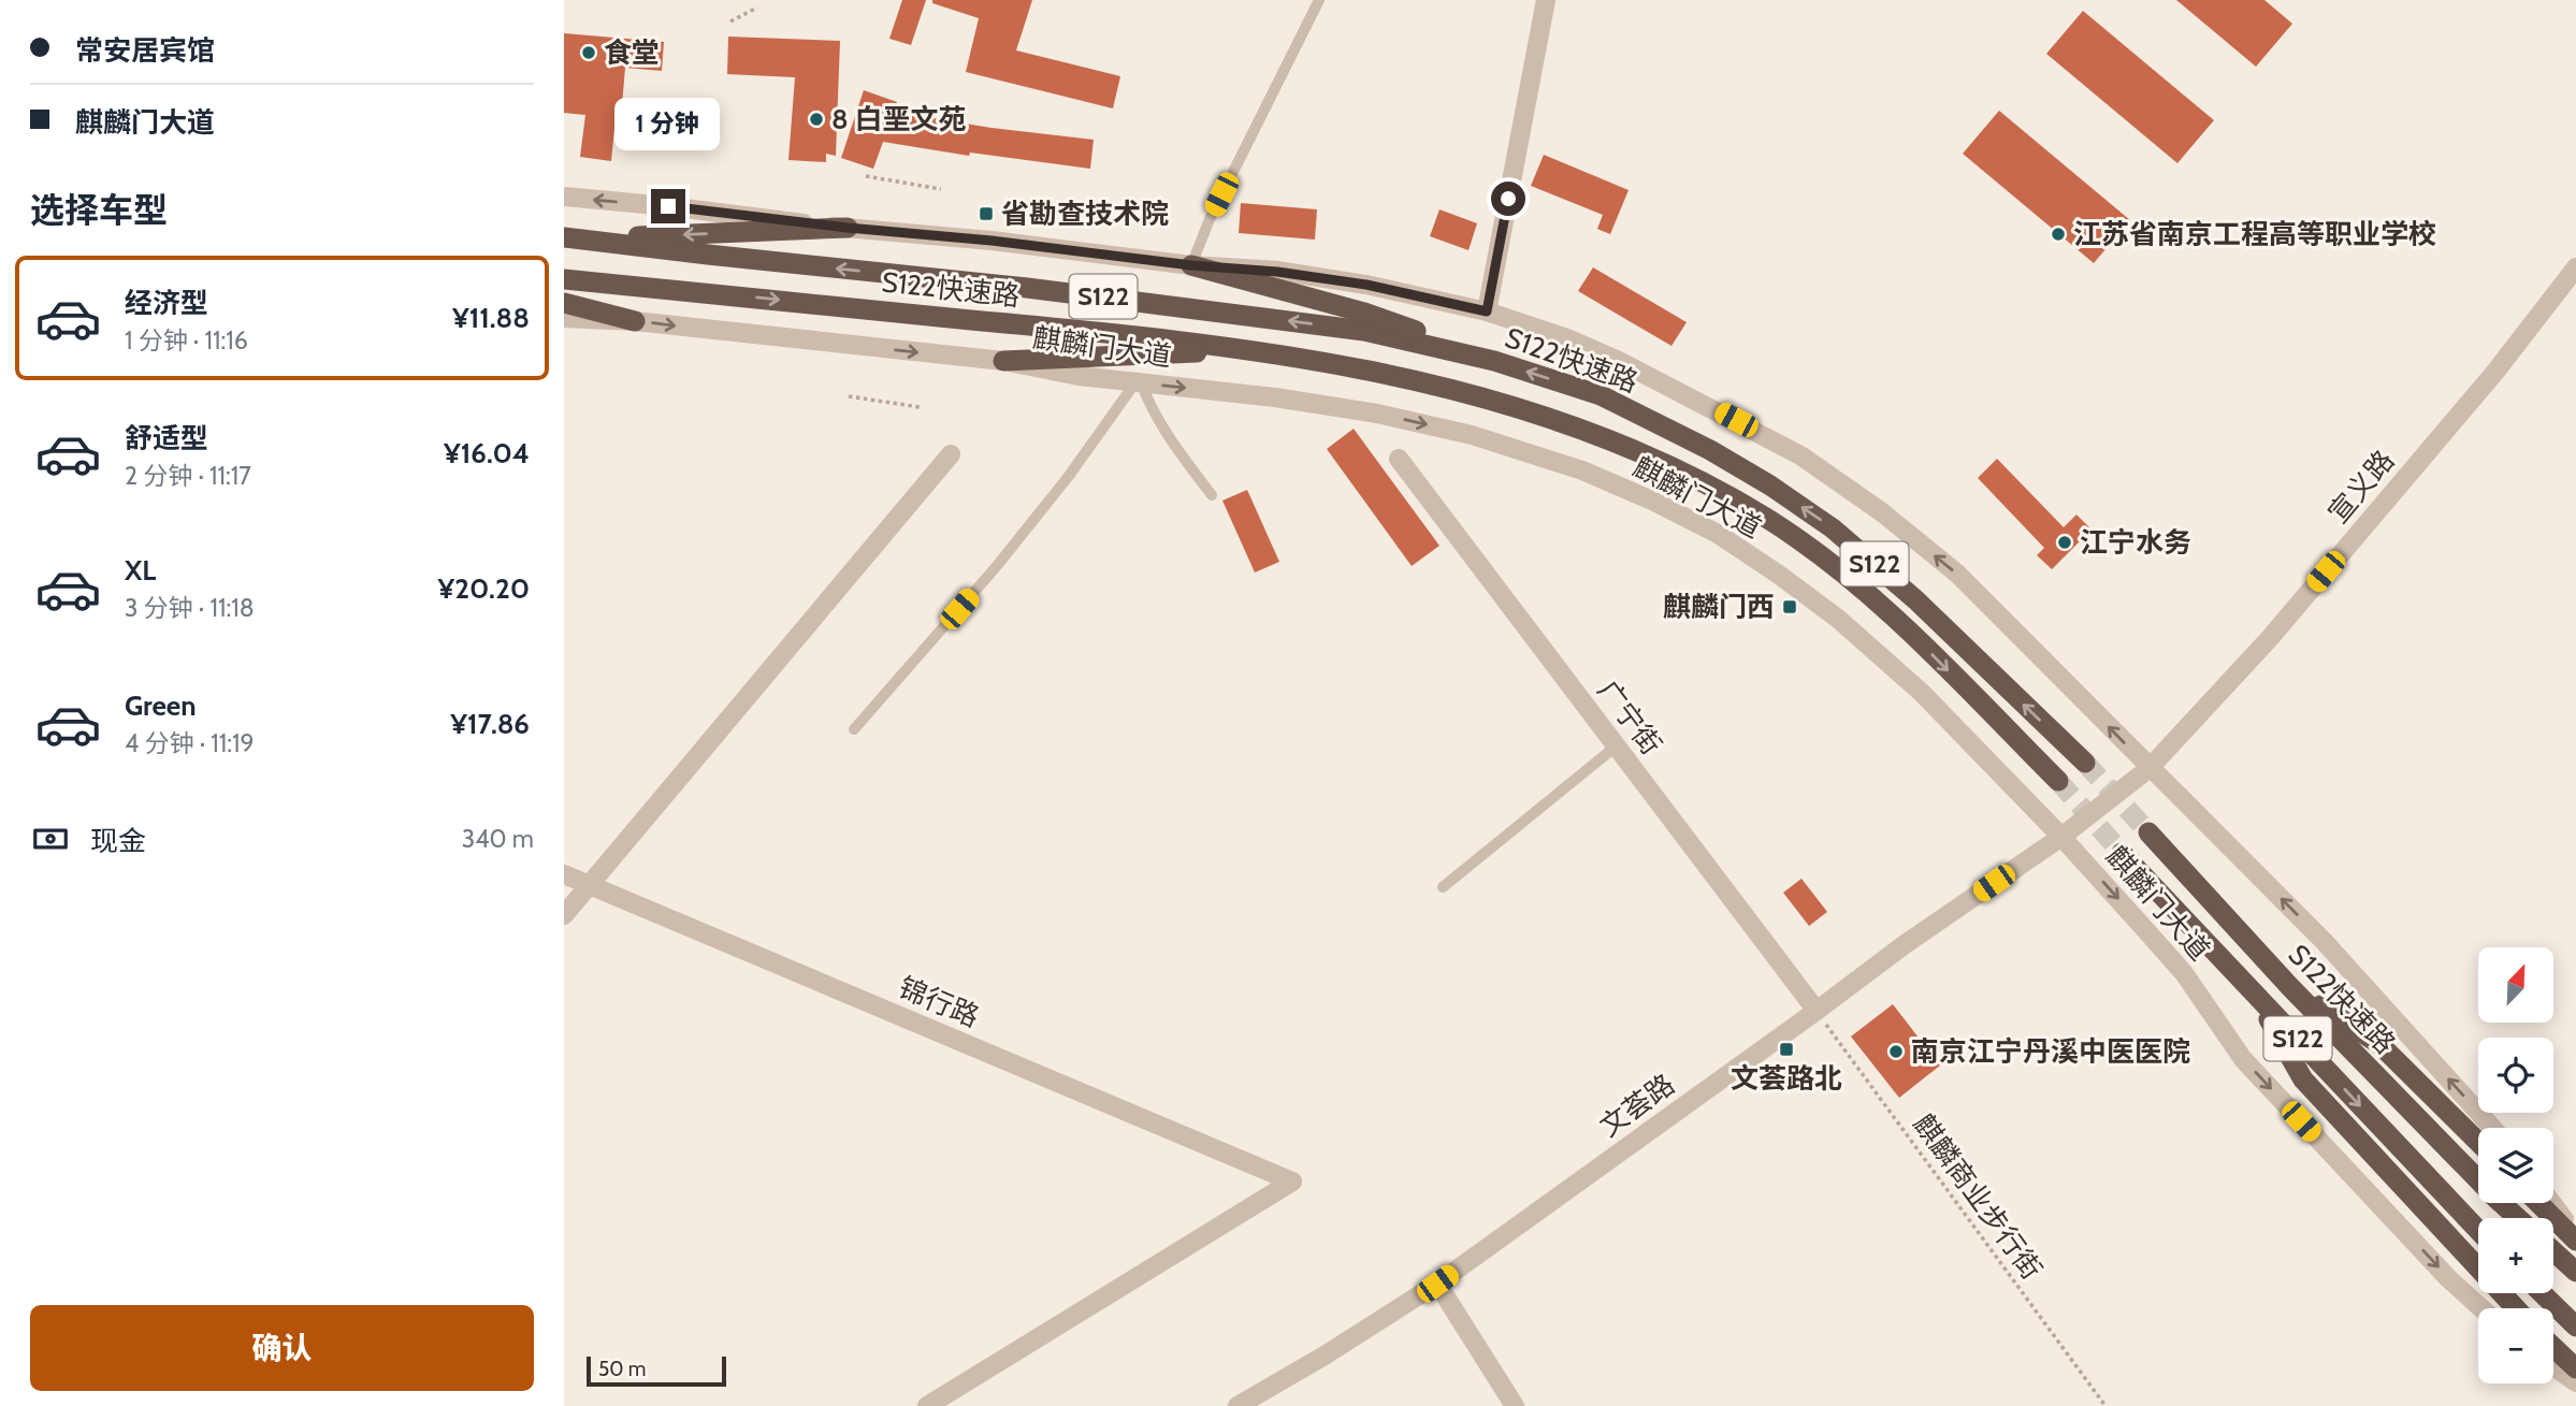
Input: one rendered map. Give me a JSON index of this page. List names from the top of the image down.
{
  "streets": {
    "highway": ["S122快速路", "S122"],
    "street": [
      "麒麟门大道",
      "宣义路",
      "广宁街",
      "锦行路",
      "文荟路"
    ],
    "path": ["麒麟商业步行街"]
  },
  "crossings": [
    ["麒麟门大道", "宣义路"],
    ["麒麟门大道", "文荟路"],
    ["宣义路", "文荟路"],
    ["广宁街", "文荟路"],
    ["广宁街", "麒麟商业步行街"],
    ["文荟路", "麒麟商业步行街"]
  ],
  "places": {
    "other": [
      "食堂",
      "8 白垩文苑",
      "江苏省南京工程高等职业学校",
      "江宁水务",
      "南京江宁丹溪中医医院"
    ],
    "transit": ["省勘查技术院", "麒麟门西", "文荟路北"]
  },
  "scale_bar": "50 m",
  "north": "top right",
  "page": {
    "banner": ["常安居宾馆", "麒麟门大道"],
    "bubble": "1 分钟",
    "heading": "选择车型",
    "list": [
      {
        "name": "经济型",
        "note": "1 分钟 · 11:16",
        "value": "¥11.88"
      },
      {
        "name": "舒适型",
        "note": "2 分钟 · 11:17",
        "value": "¥16.04"
      },
      {
        "name": "XL",
        "note": "3 分钟 · 11:18",
        "value": "¥20.20"
      },
      {
        "name": "Green",
        "note": "4 分钟 · 11:19",
        "value": "¥17.86"
      }
    ],
    "pay": ["现金", "340 m"],
    "map_buttons": ["+", "−"],
    "buttons": "确认",
    "scale": "50 m"
  }
}
